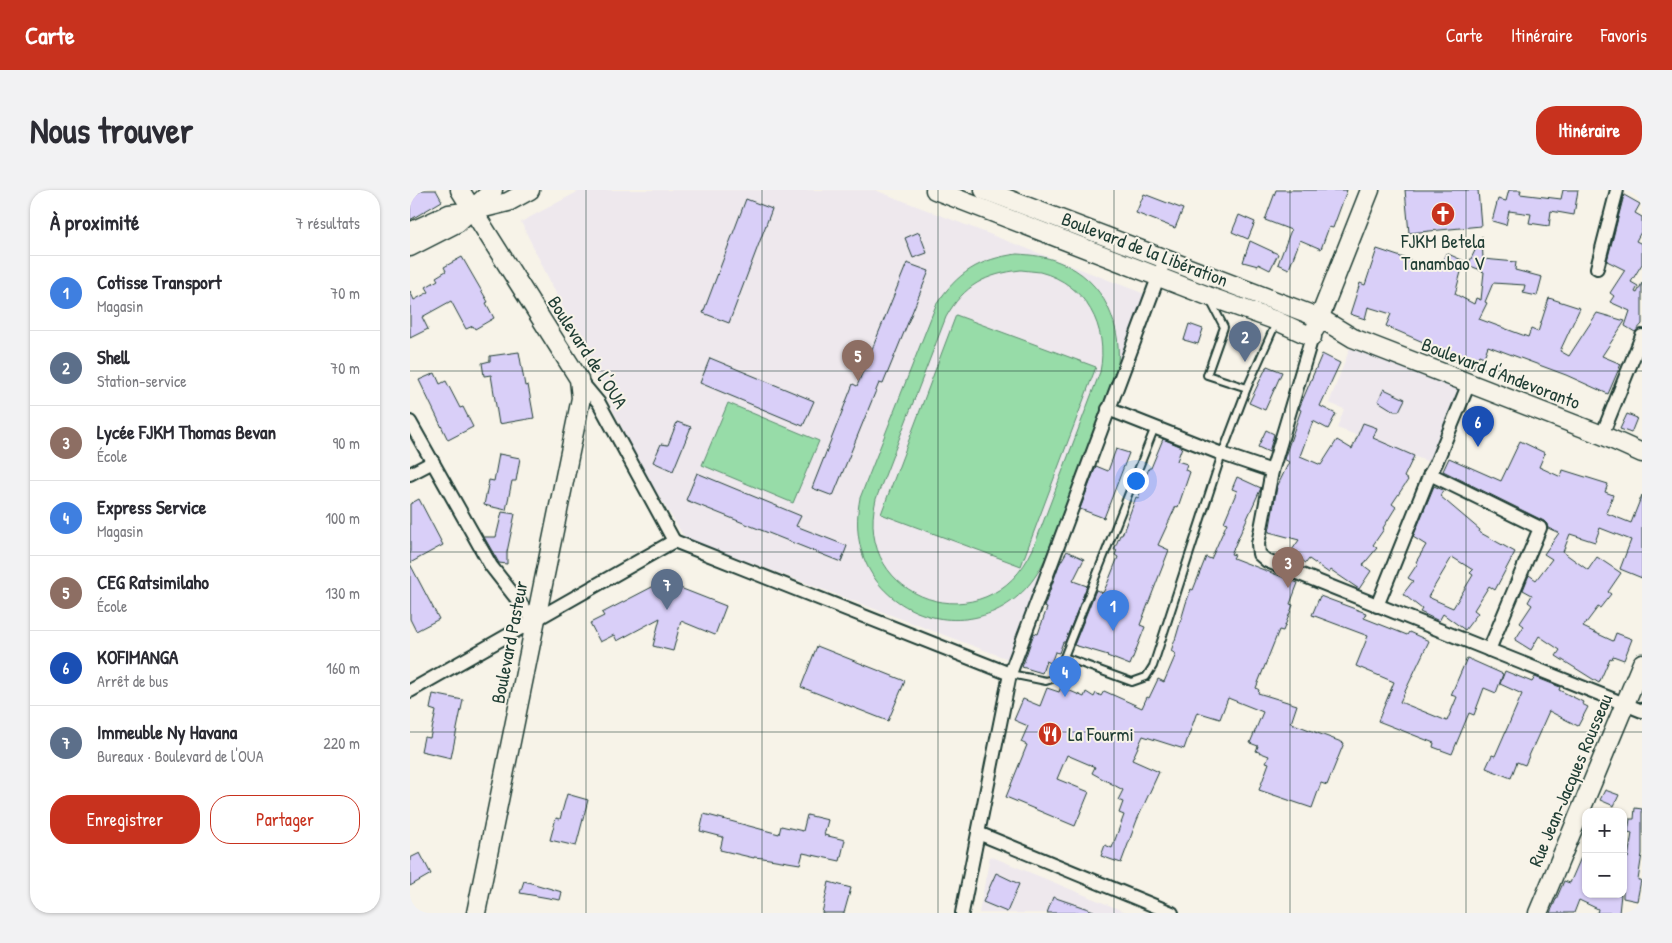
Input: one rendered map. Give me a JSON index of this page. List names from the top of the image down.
{
  "streets": {
    "main road": [
      "Boulevard de la Libération",
      "Boulevard de l'OUA",
      "Boulevard d'Andevoranto",
      "Boulevard Pasteur",
      "Rue Jean-Jacques Rousseau"
    ]
  },
  "crossings": [
    ["Boulevard de la Libération", "Boulevard d'Andevoranto"],
    ["Boulevard de l'OUA", "Boulevard Pasteur"]
  ],
  "places": {
    "church": ["FJKM Betela Tanambao V"],
    "restaurant": ["La Fourmi"]
  },
  "page": {
    "header": "Carte",
    "nav": ["Carte", "Itinéraire", "Favoris"],
    "buttons": [
      "Itinéraire",
      ["Enregistrer", "Partager"]
    ],
    "title": "Nous trouver",
    "heading": ["À proximité", "7 résultats"],
    "list": [
      {
        "mark": "1",
        "name": "Cotisse Transport",
        "note": "Magasin",
        "value": "70 m"
      },
      {
        "mark": "2",
        "name": "Shell",
        "note": "Station-service",
        "value": "70 m"
      },
      {
        "mark": "3",
        "name": "Lycée FJKM Thomas Bevan",
        "note": "École",
        "value": "90 m"
      },
      {
        "mark": "4",
        "name": "Express Service",
        "note": "Magasin",
        "value": "100 m"
      },
      {
        "mark": "5",
        "name": "CEG Ratsimilaho",
        "note": "École",
        "value": "130 m"
      },
      {
        "mark": "6",
        "name": "KOFIMANGA",
        "note": "Arrêt de bus",
        "value": "160 m"
      },
      {
        "mark": "7",
        "name": "Immeuble Ny Havana",
        "note": "Bureaux · Boulevard de l'OUA",
        "value": "220 m"
      }
    ],
    "pins": [
      "2",
      "5",
      "6",
      "3",
      "7",
      "1",
      "4"
    ],
    "map_buttons": ["+", "−"]
  }
}
